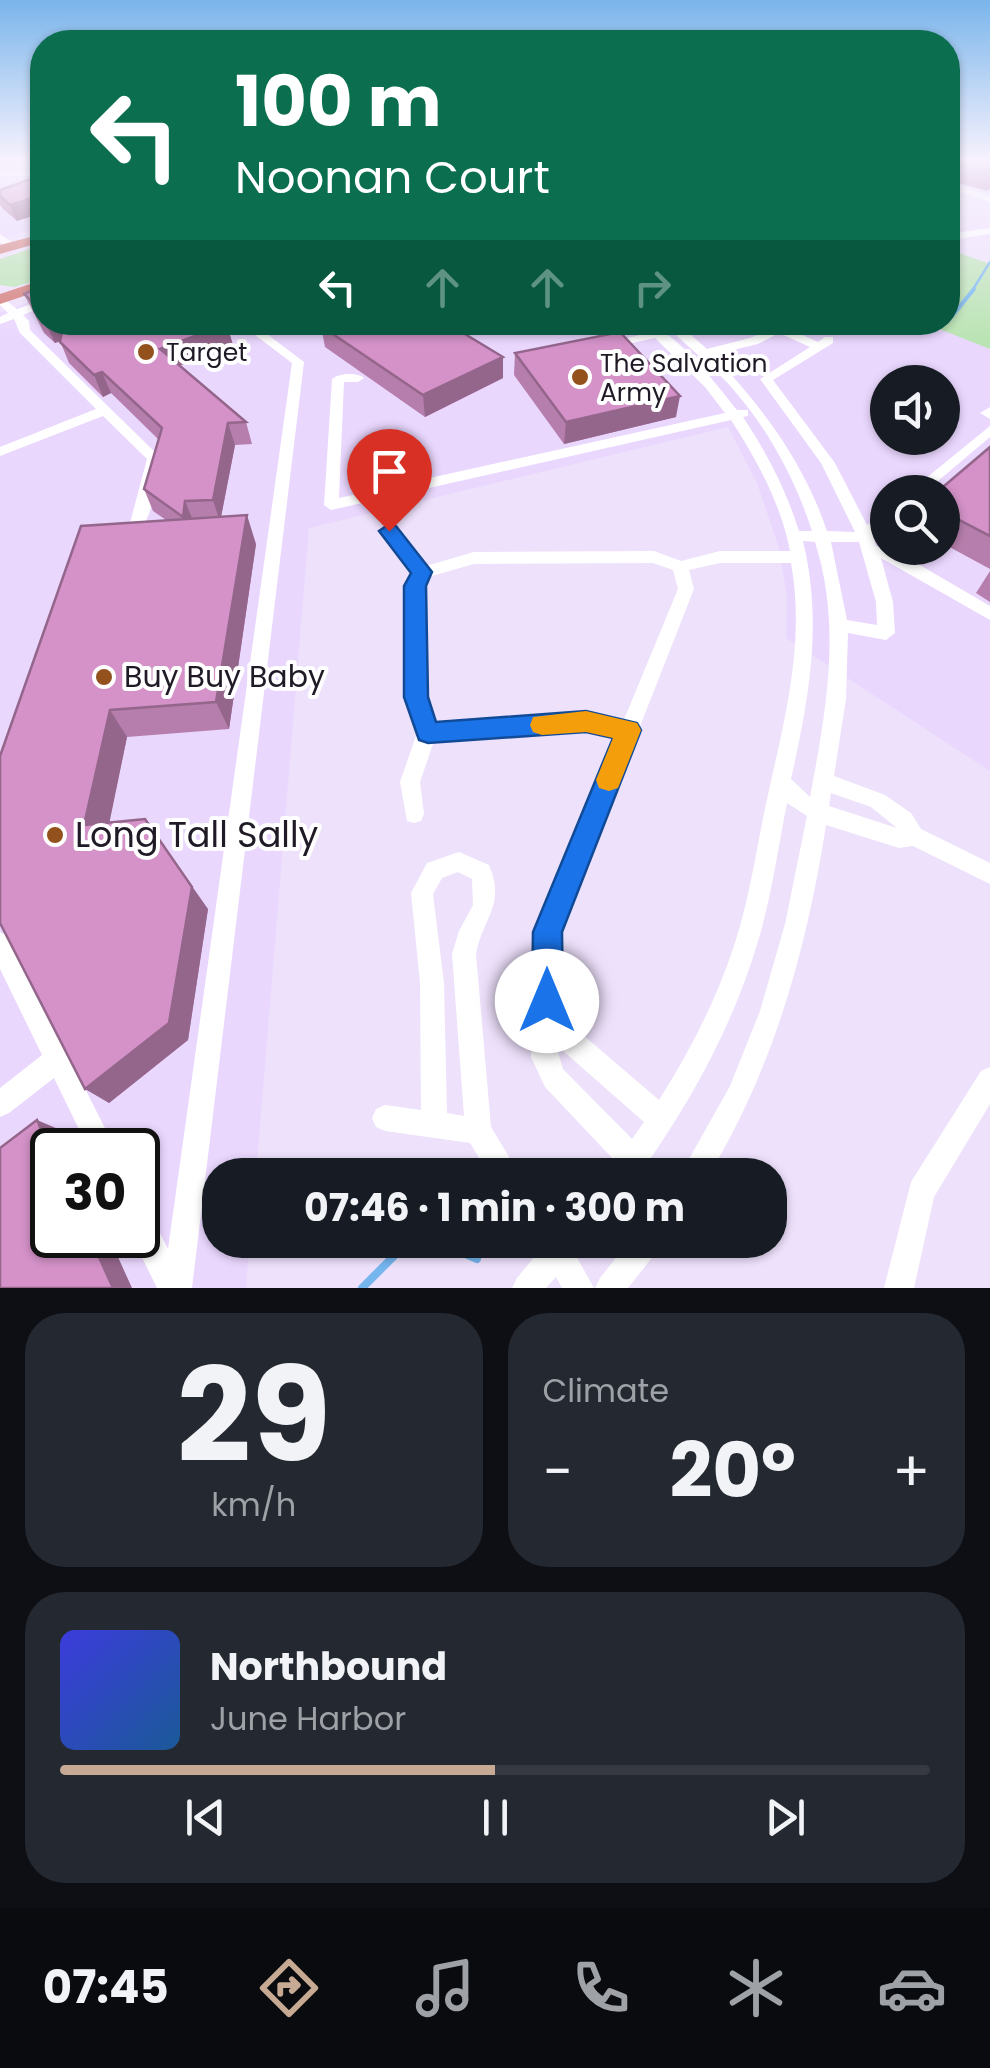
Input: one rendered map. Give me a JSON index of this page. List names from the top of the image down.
{
  "places": [
    "Target",
    "The Salvation Army",
    "Buy Buy Baby",
    "Long Tall Sally"
  ],
  "page": {
    "turn": ["100 m", "Noonan Court"],
    "limit": "30",
    "trip": "07:46 · 1 min · 300 m",
    "tile": [
      ["29", "km/h"],
      "Climate"
    ],
    "heat": ["−", "20°", "+"],
    "song": ["Northbound", "June Harbor"],
    "tabs": "07:45"
  }
}
